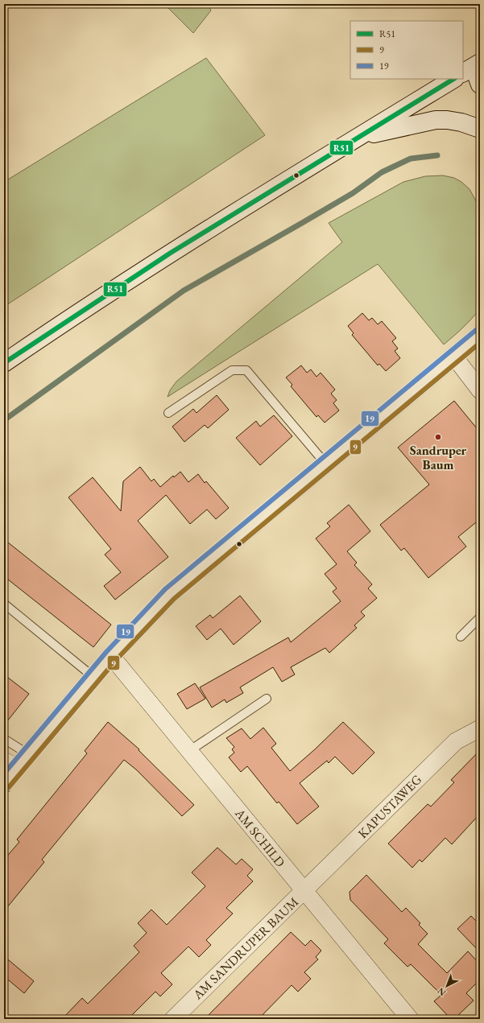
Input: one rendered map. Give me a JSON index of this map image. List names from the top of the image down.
{
  "streets": {
    "street": ["KAPUSTAWEG", "AM SCHILD", "AM SANDRUPER BAUM"]
  },
  "crossings": [
    ["KAPUSTAWEG", "AM SCHILD"],
    ["KAPUSTAWEG", "AM SANDRUPER BAUM"],
    ["AM SCHILD", "AM SANDRUPER BAUM"]
  ],
  "places": ["Sandruper Baum"],
  "lines": ["transit line R51", "transit line 19", "transit line 9"],
  "legend": ["R51", "9", "19"],
  "north": "bottom left"
}
